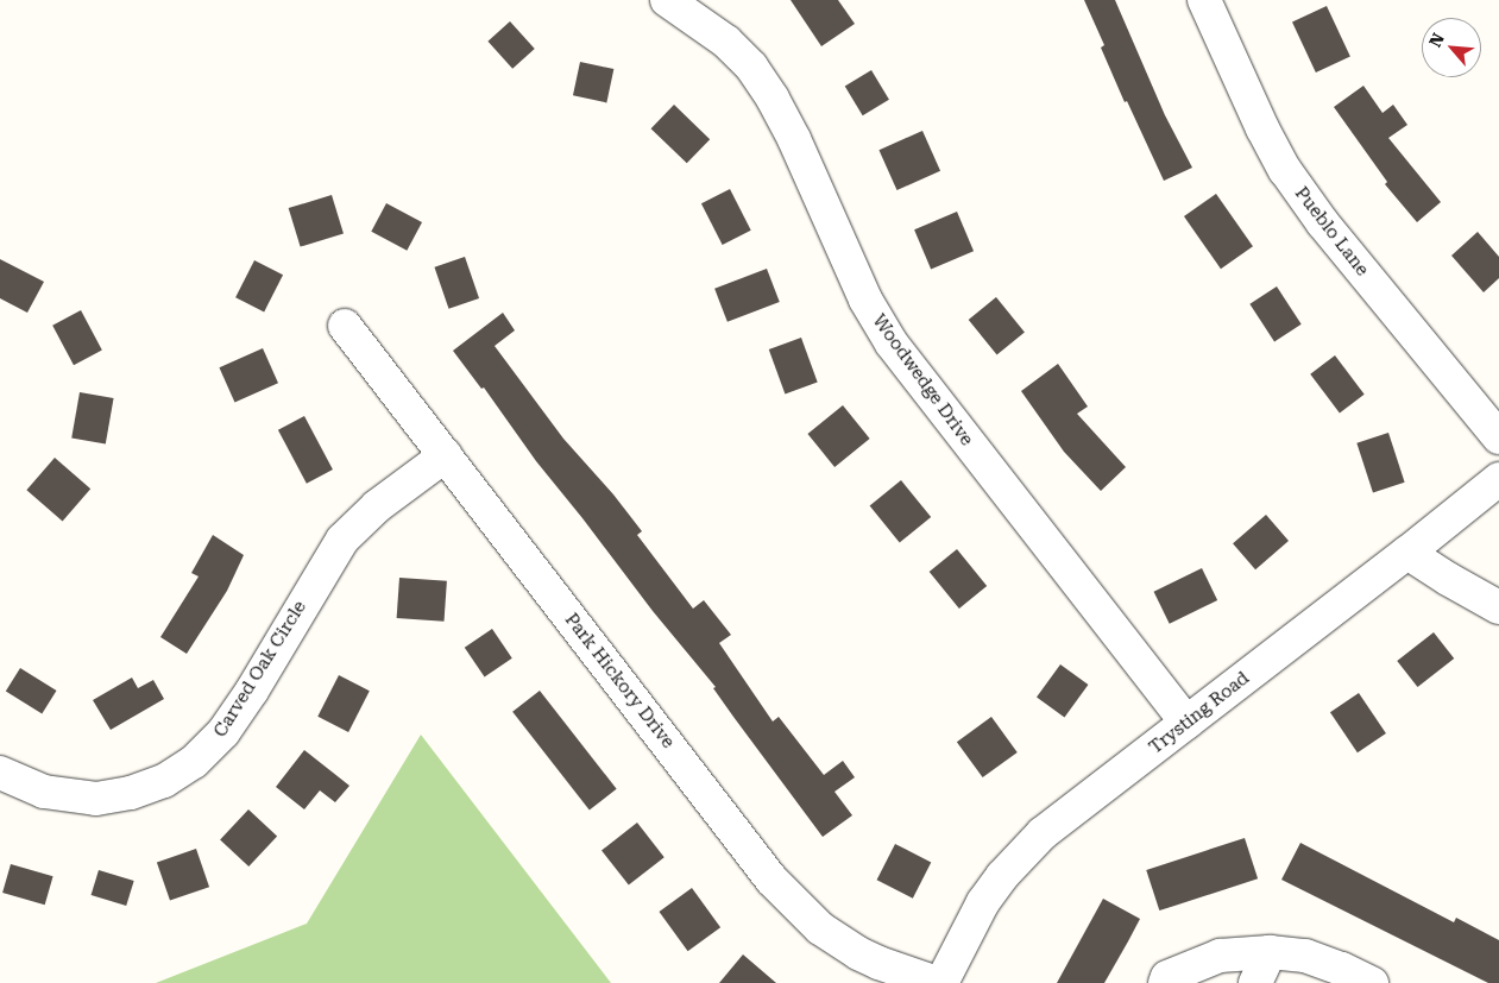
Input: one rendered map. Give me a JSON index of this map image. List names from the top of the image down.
{
  "streets": {
    "street": [
      "Pueblo Lane",
      "Woodwedge Drive",
      "Carved Oak Circle",
      "Park Hickory Drive",
      "Trysting Road"
    ]
  },
  "crossings": [
    ["Woodwedge Drive", "Trysting Road"],
    ["Carved Oak Circle", "Park Hickory Drive"],
    ["Park Hickory Drive", "Trysting Road"]
  ],
  "north": "top left"
}
